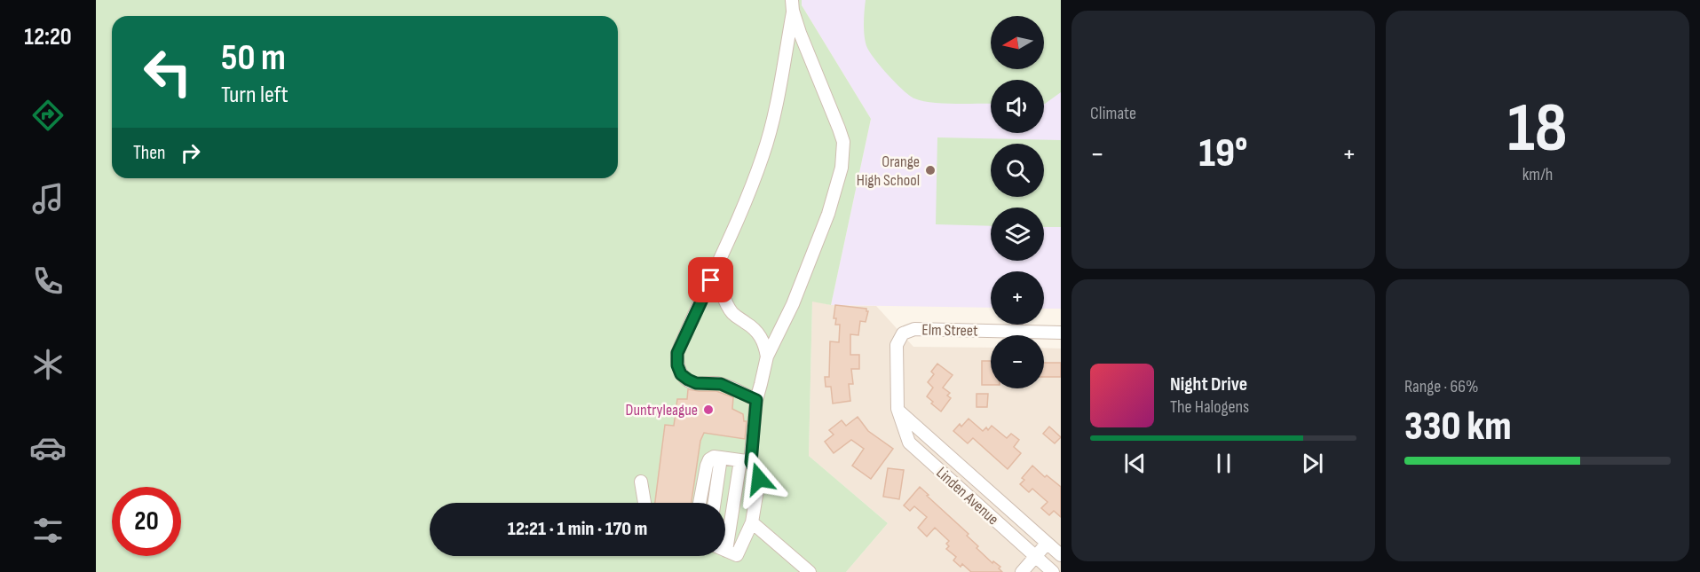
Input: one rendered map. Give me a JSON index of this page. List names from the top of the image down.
{
  "streets": {
    "street": ["Elm Street", "Linden Avenue"]
  },
  "crossings": [
    ["Elm Street", "Linden Avenue"]
  ],
  "places": ["Orange High School", "Duntryleague"],
  "north": "left",
  "page": {
    "tabs": "12:20",
    "tile": [
      "Climate",
      ["18", "km/h"],
      ["Range · 66%", "330 km"]
    ],
    "map_buttons": ["+", "−"],
    "turn": ["50 m", "Turn left"],
    "then": "Then",
    "heat": ["−", "19°", "+"],
    "song": ["Night Drive", "The Halogens"],
    "limit": "20",
    "trip": "12:21 · 1 min · 170 m"
  }
}
